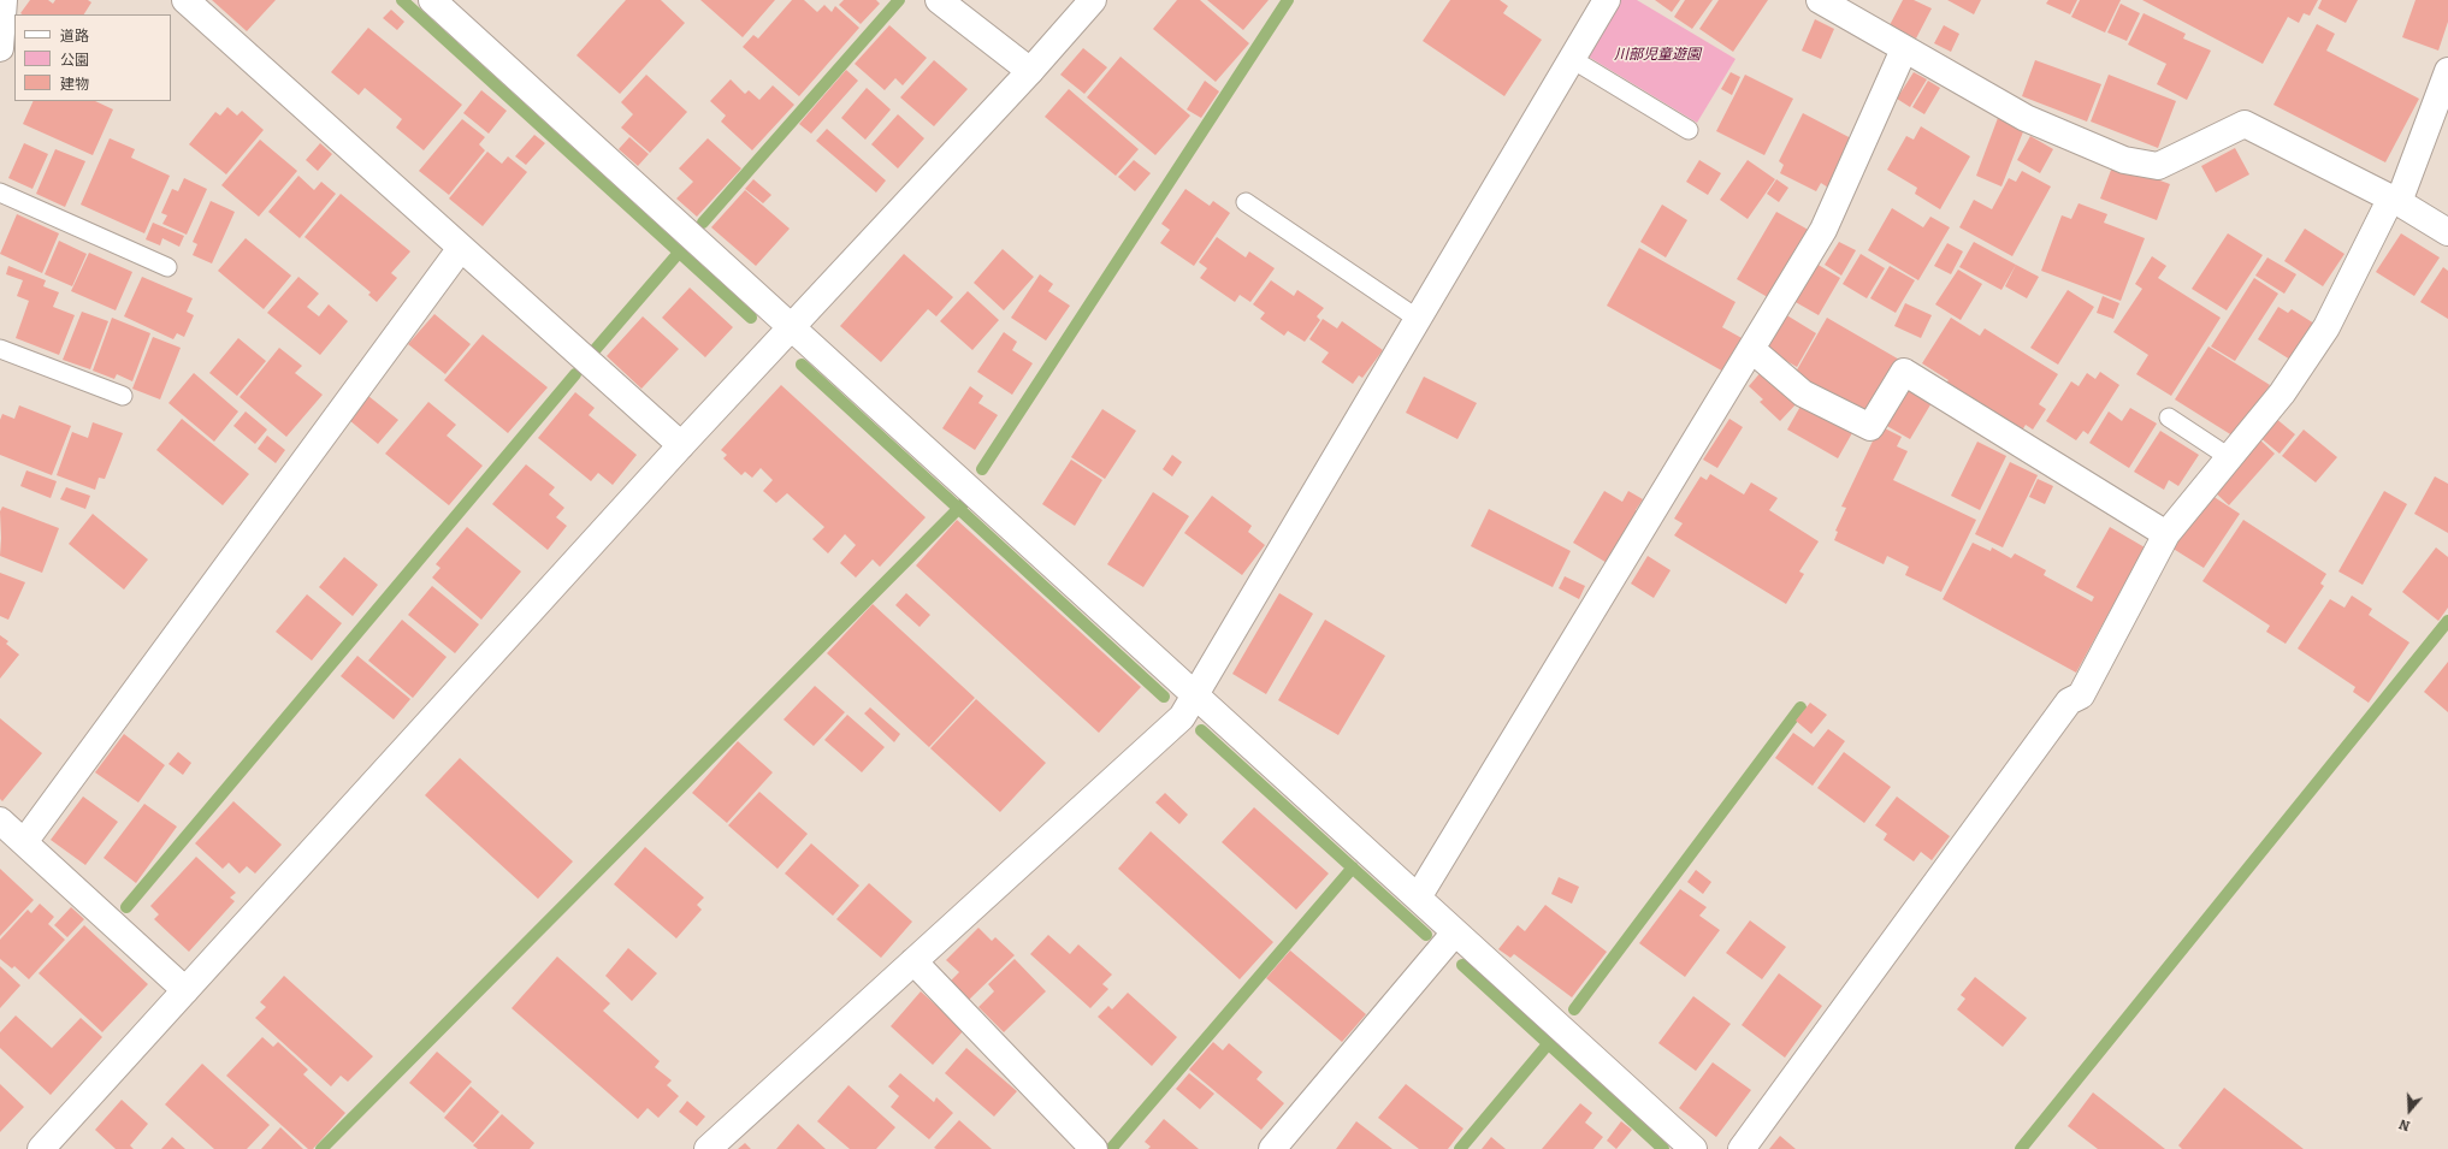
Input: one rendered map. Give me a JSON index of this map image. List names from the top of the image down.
{
  "parks": ["川部児童遊園"],
  "legend": ["道路", "公園", "建物"],
  "north": "bottom"
}
